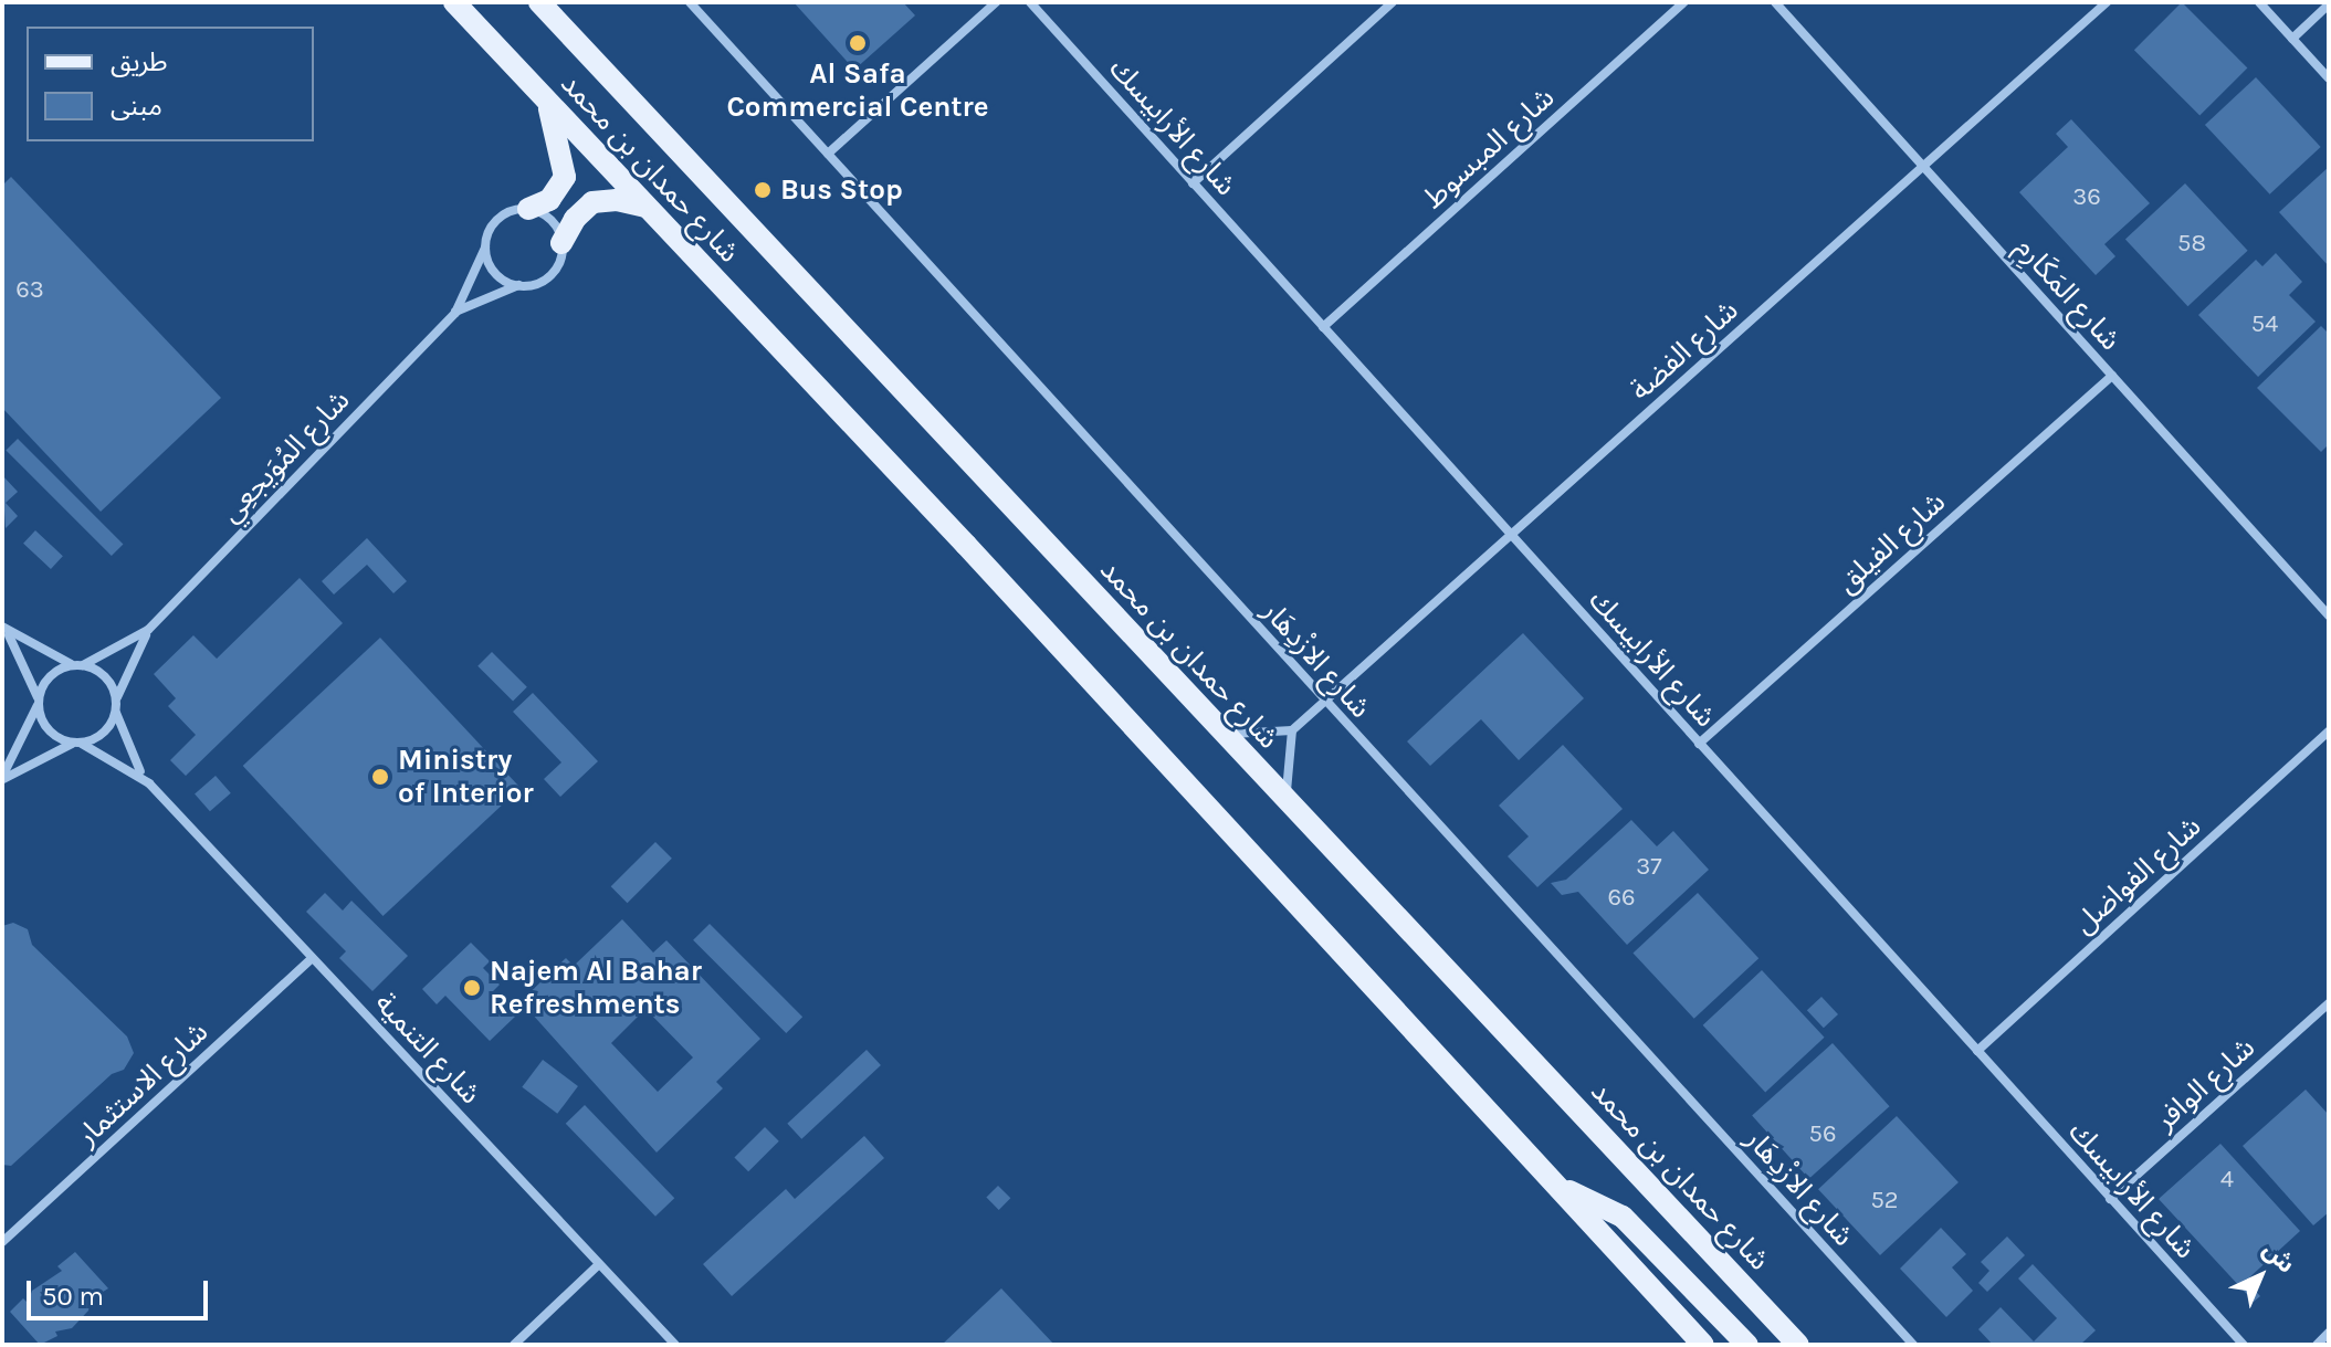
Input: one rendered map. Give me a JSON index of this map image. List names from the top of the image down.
{
  "streets": {
    "main road": ["شارع حمدان بن محمد"],
    "street": [
      "شارع الأرابيسك",
      "شارع المبسوط",
      "شارع المَكَارِم",
      "شارع الفضة",
      "شارع المُوَيجعِي",
      "شارع الفيلق",
      "شارع الازْدِهَار",
      "شارع الفواضل",
      "شارع التنمية",
      "شارع الاستثمار",
      "شارع الوافر"
    ]
  },
  "crossings": [
    ["شارع الأرابيسك", "شارع المبسوط"],
    ["شارع الأرابيسك", "شارع الفضة"],
    ["شارع الأرابيسك", "شارع الفيلق"],
    ["شارع الأرابيسك", "شارع الفواضل"],
    ["شارع الأرابيسك", "شارع الوافر"],
    ["شارع المَكَارِم", "شارع الفضة"],
    ["شارع المَكَارِم", "شارع الفيلق"],
    ["شارع الفضة", "شارع الازْدِهَار"],
    ["شارع المُوَيجعِي", "شارع التنمية"],
    ["شارع التنمية", "شارع الاستثمار"]
  ],
  "places": [
    "Al Safa Commercial Centre",
    "Bus Stop",
    "Ministry of Interior",
    "Najem Al Bahar Refreshments"
  ],
  "house_numbers": [
    "36",
    "58",
    "63",
    "54",
    "37",
    "66",
    "56",
    "4",
    "52"
  ],
  "legend": ["طريق", "مبنى"],
  "scale_bar": "50 m",
  "north": "top right"
}
